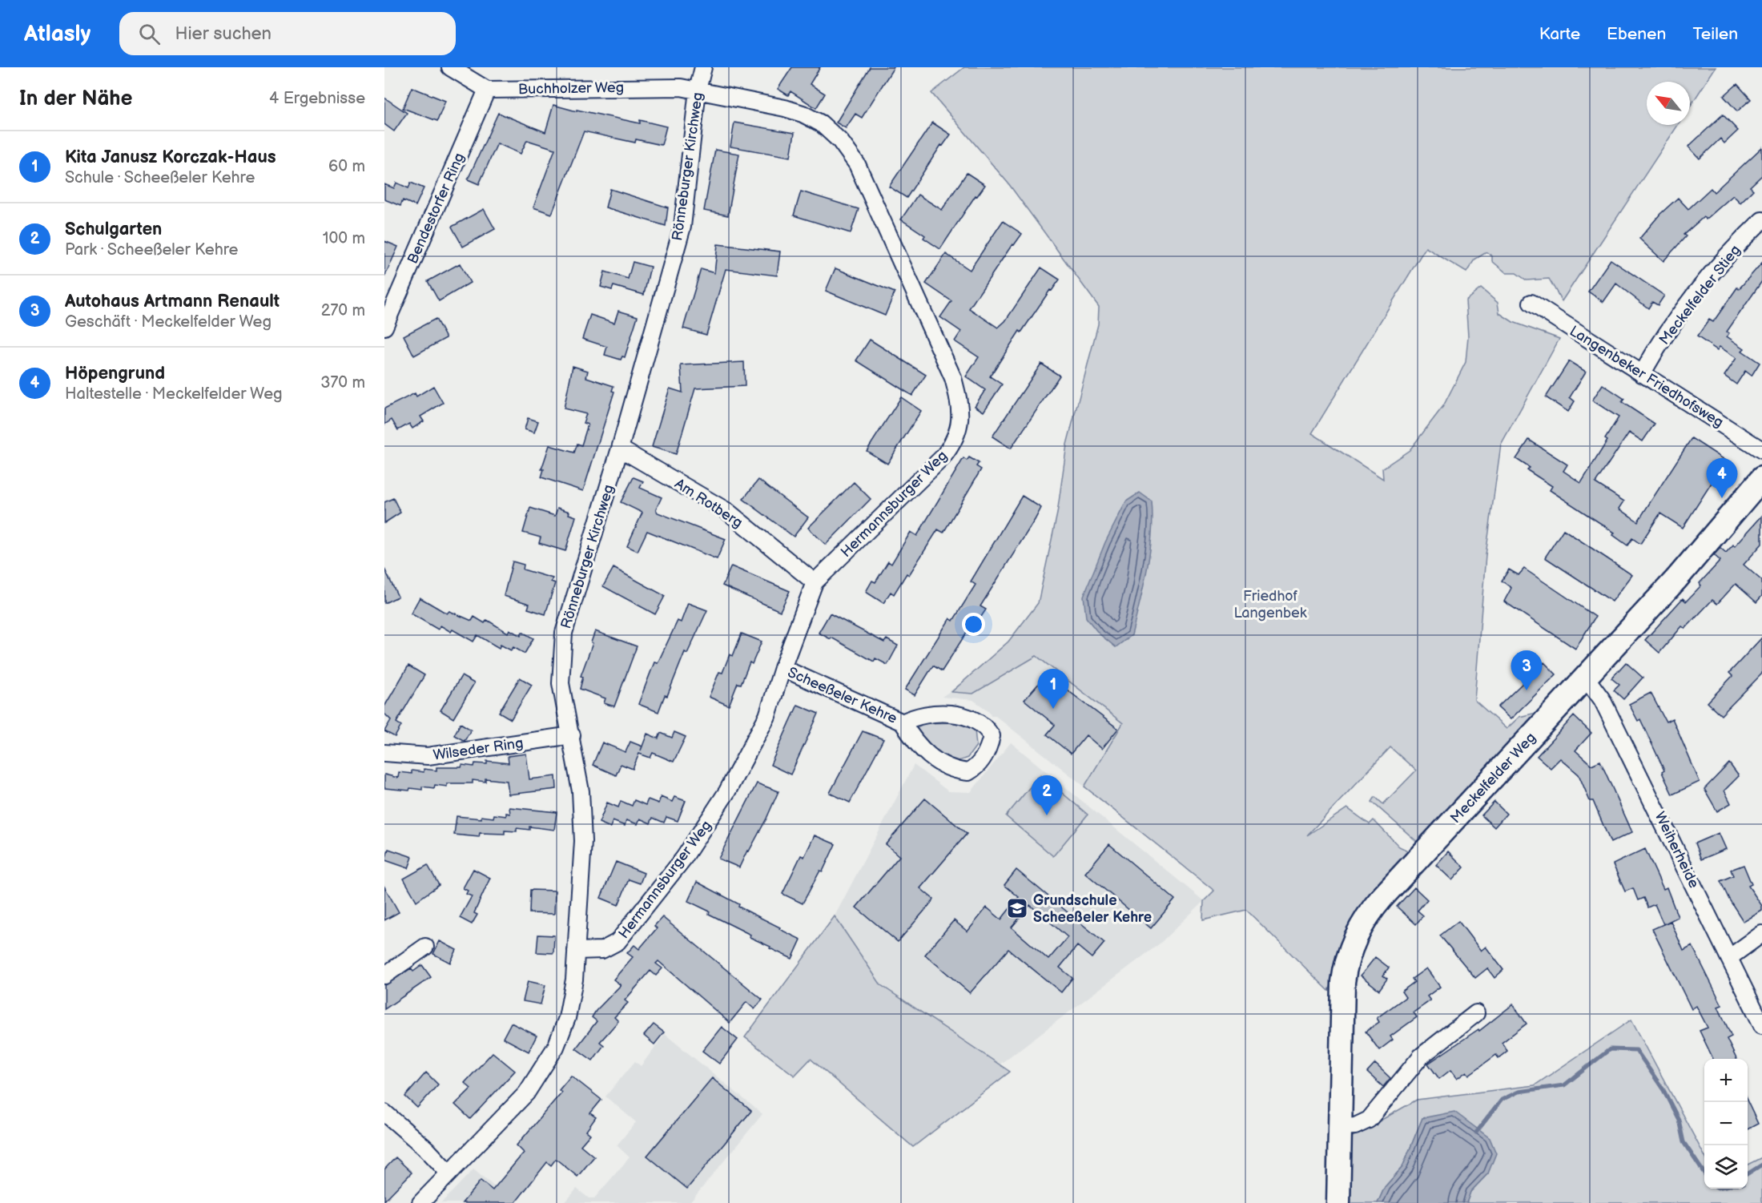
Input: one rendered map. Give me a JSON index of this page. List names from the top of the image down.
{
  "streets": {
    "main road": ["Meckelfelder Weg"],
    "street": [
      "Buchholzer Weg",
      "Rönneburger Kirchweg",
      "Bendestorfer Ring",
      "Meckelfelder Stieg",
      "Langenbeker Friedhofsweg",
      "Am Rotberg",
      "Hermannsburger Weg",
      "Scheeßeler Kehre",
      "Wilseder Ring",
      "Weiherheide"
    ]
  },
  "crossings": [
    ["Buchholzer Weg", "Rönneburger Kirchweg"],
    ["Buchholzer Weg", "Bendestorfer Ring"],
    ["Buchholzer Weg", "Hermannsburger Weg"],
    ["Rönneburger Kirchweg", "Am Rotberg"],
    ["Rönneburger Kirchweg", "Hermannsburger Weg"],
    ["Rönneburger Kirchweg", "Wilseder Ring"],
    ["Meckelfelder Stieg", "Langenbeker Friedhofsweg"],
    ["Am Rotberg", "Hermannsburger Weg"],
    ["Hermannsburger Weg", "Scheeßeler Kehre"],
    ["Meckelfelder Weg", "Weiherheide"]
  ],
  "parks": ["Friedhof Langenbek"],
  "places": {
    "school or university": ["Grundschule Scheeßeler Kehre"]
  },
  "north": "top left",
  "page": {
    "header": "Atlasly",
    "search": "Hier suchen",
    "nav": ["Karte", "Ebenen", "Teilen"],
    "heading": ["In der Nähe", "4 Ergebnisse"],
    "list": [
      {
        "mark": "1",
        "name": "Kita Janusz Korczak-Haus",
        "note": "Schule · Scheeßeler Kehre",
        "value": "60 m"
      },
      {
        "mark": "2",
        "name": "Schulgarten",
        "note": "Park · Scheeßeler Kehre",
        "value": "100 m"
      },
      {
        "mark": "3",
        "name": "Autohaus Artmann Renault",
        "note": "Geschäft · Meckelfelder Weg",
        "value": "270 m"
      },
      {
        "mark": "4",
        "name": "Höpengrund",
        "note": "Haltestelle · Meckelfelder Weg",
        "value": "370 m"
      }
    ],
    "pins": [
      "4",
      "3",
      "1",
      "2"
    ],
    "map_buttons": ["+", "−"]
  }
}
